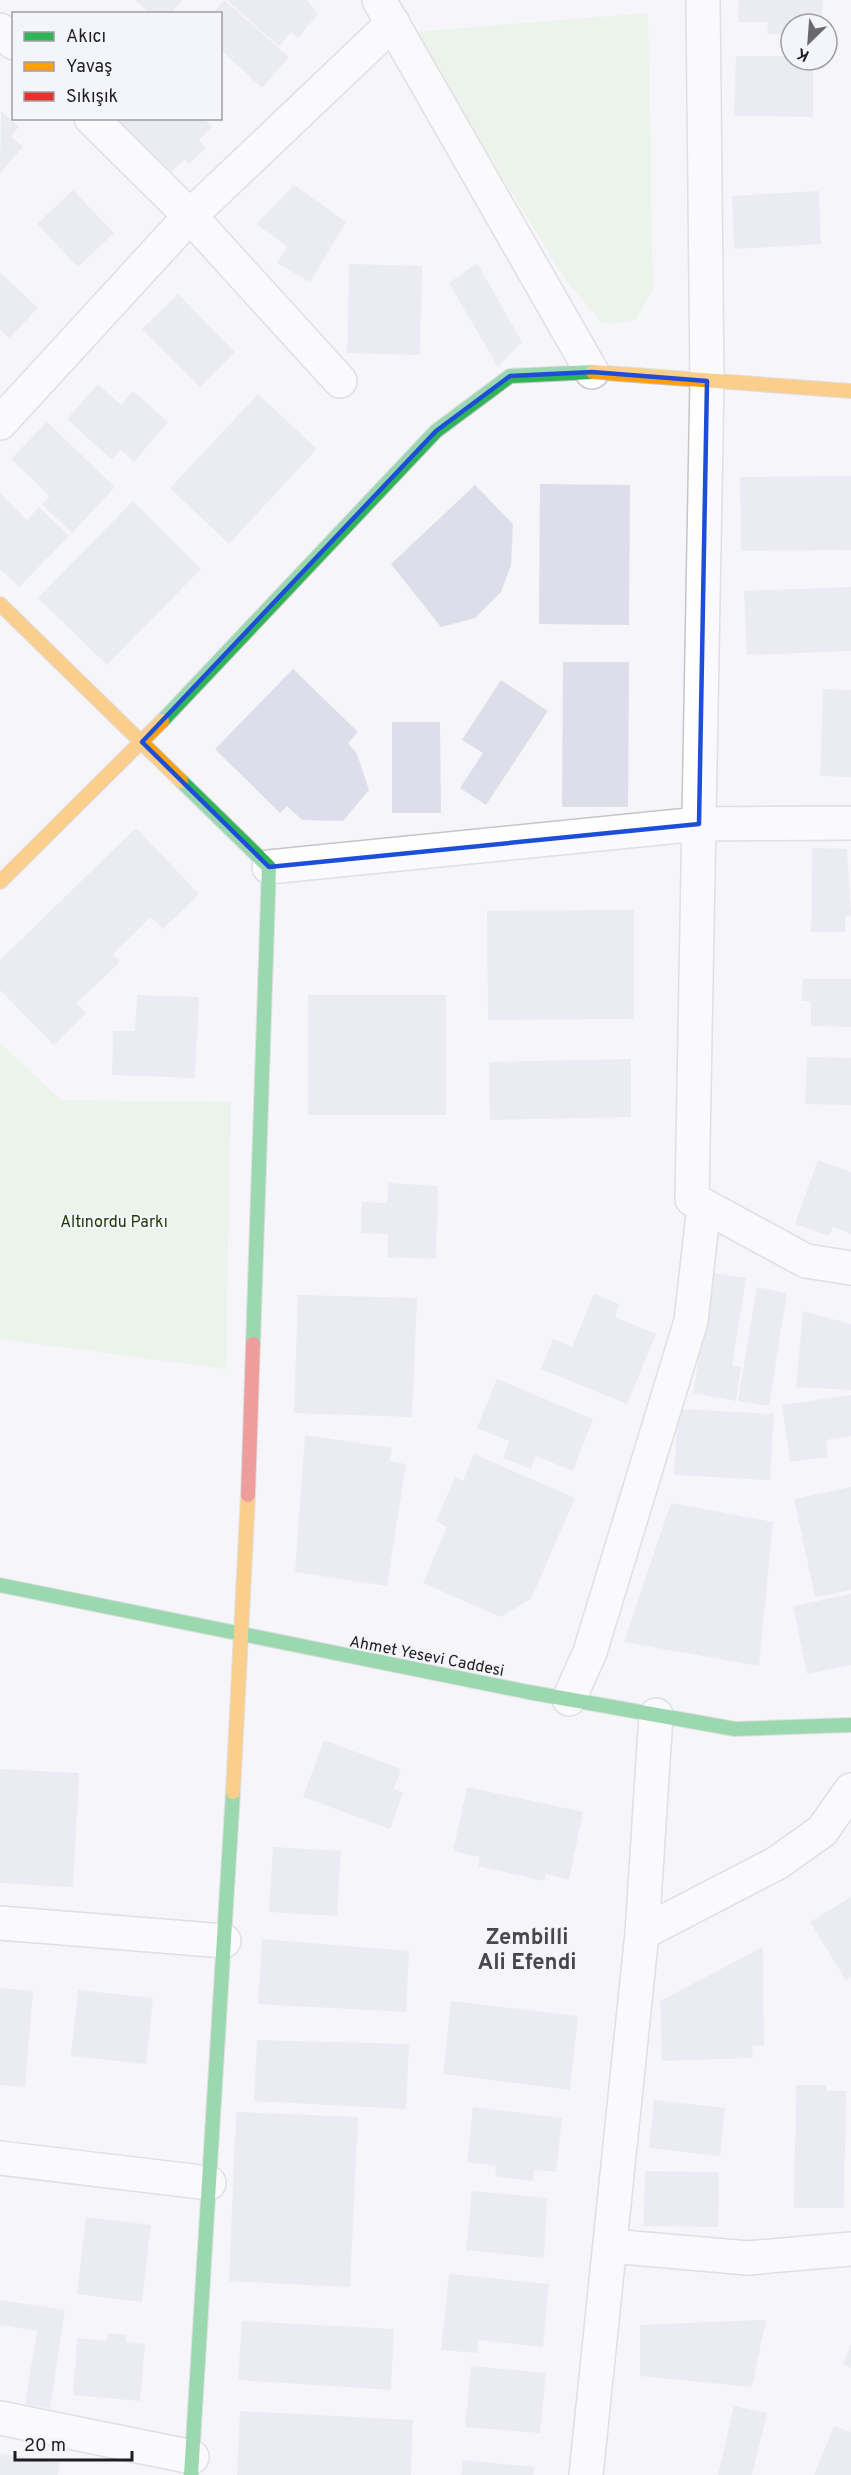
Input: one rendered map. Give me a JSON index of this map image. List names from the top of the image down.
{
  "streets": {
    "street": ["Ahmet Yesevi Caddesi"]
  },
  "districts": ["Zembilli Ali Efendi"],
  "parks": ["Altınordu Parkı"],
  "legend": ["Akıcı", "Yavaş", "Sıkışık"],
  "scale_bar": "20 m",
  "north": "bottom left"
}
